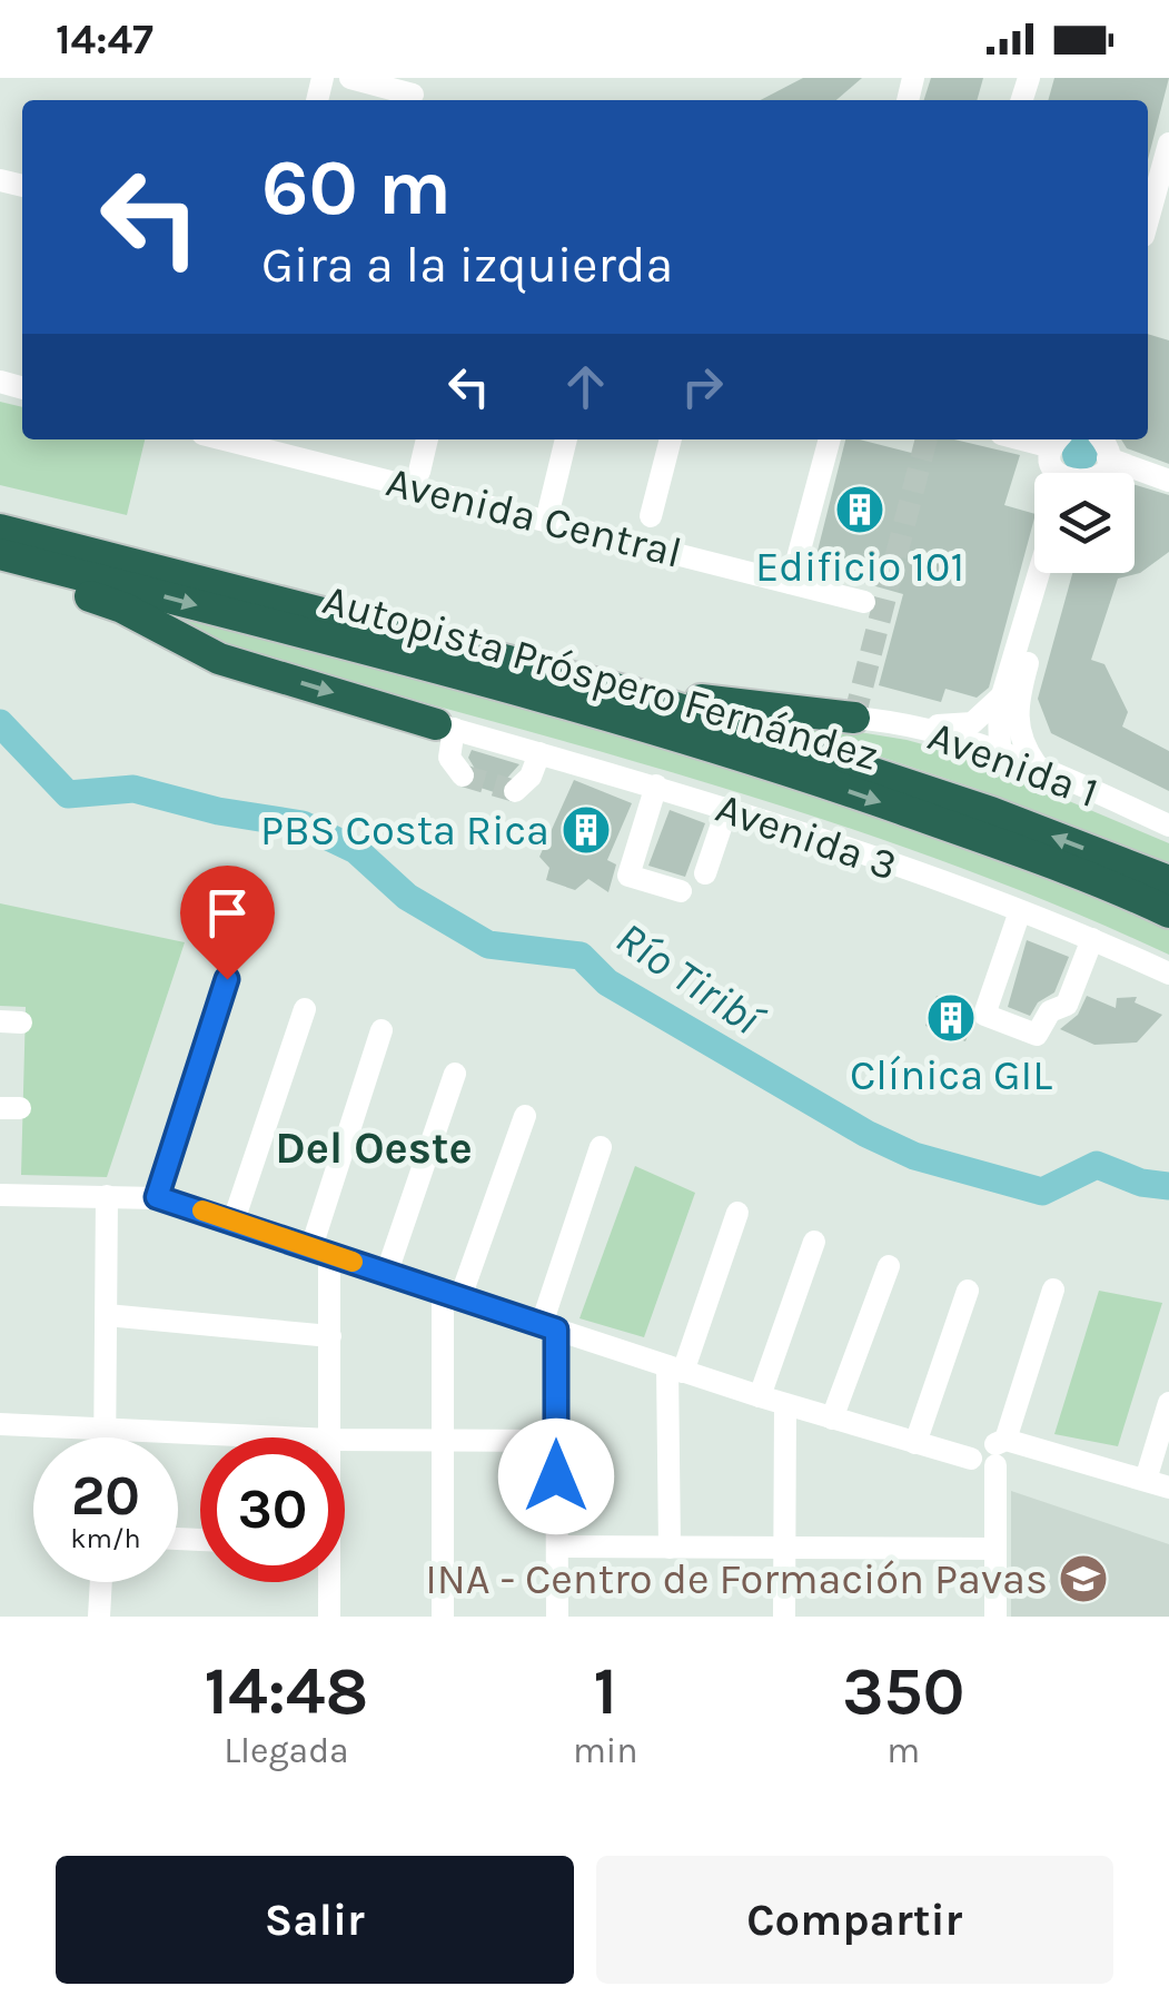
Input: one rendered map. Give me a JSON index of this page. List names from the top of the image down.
{
  "streets": {
    "highway": ["Autopista Próspero Fernández"],
    "street": ["Avenida Central", "Avenida 1", "Avenida 3"]
  },
  "districts": ["Del Oeste"],
  "water": ["Río Tiribí"],
  "places": {
    "building": ["Edificio 101", "PBS Costa Rica", "Clínica GIL"],
    "school or university": ["INA - Centro de Formación Pavas"]
  },
  "page": {
    "status": "14:47",
    "turn": ["60 m", "Gira a la izquierda"],
    "speed": "20 km/h",
    "limit": "30",
    "eta": [
      "14:48",
      "Llegada",
      "1",
      "min",
      "350",
      "m"
    ],
    "buttons": ["Salir", "Compartir"]
  }
}
